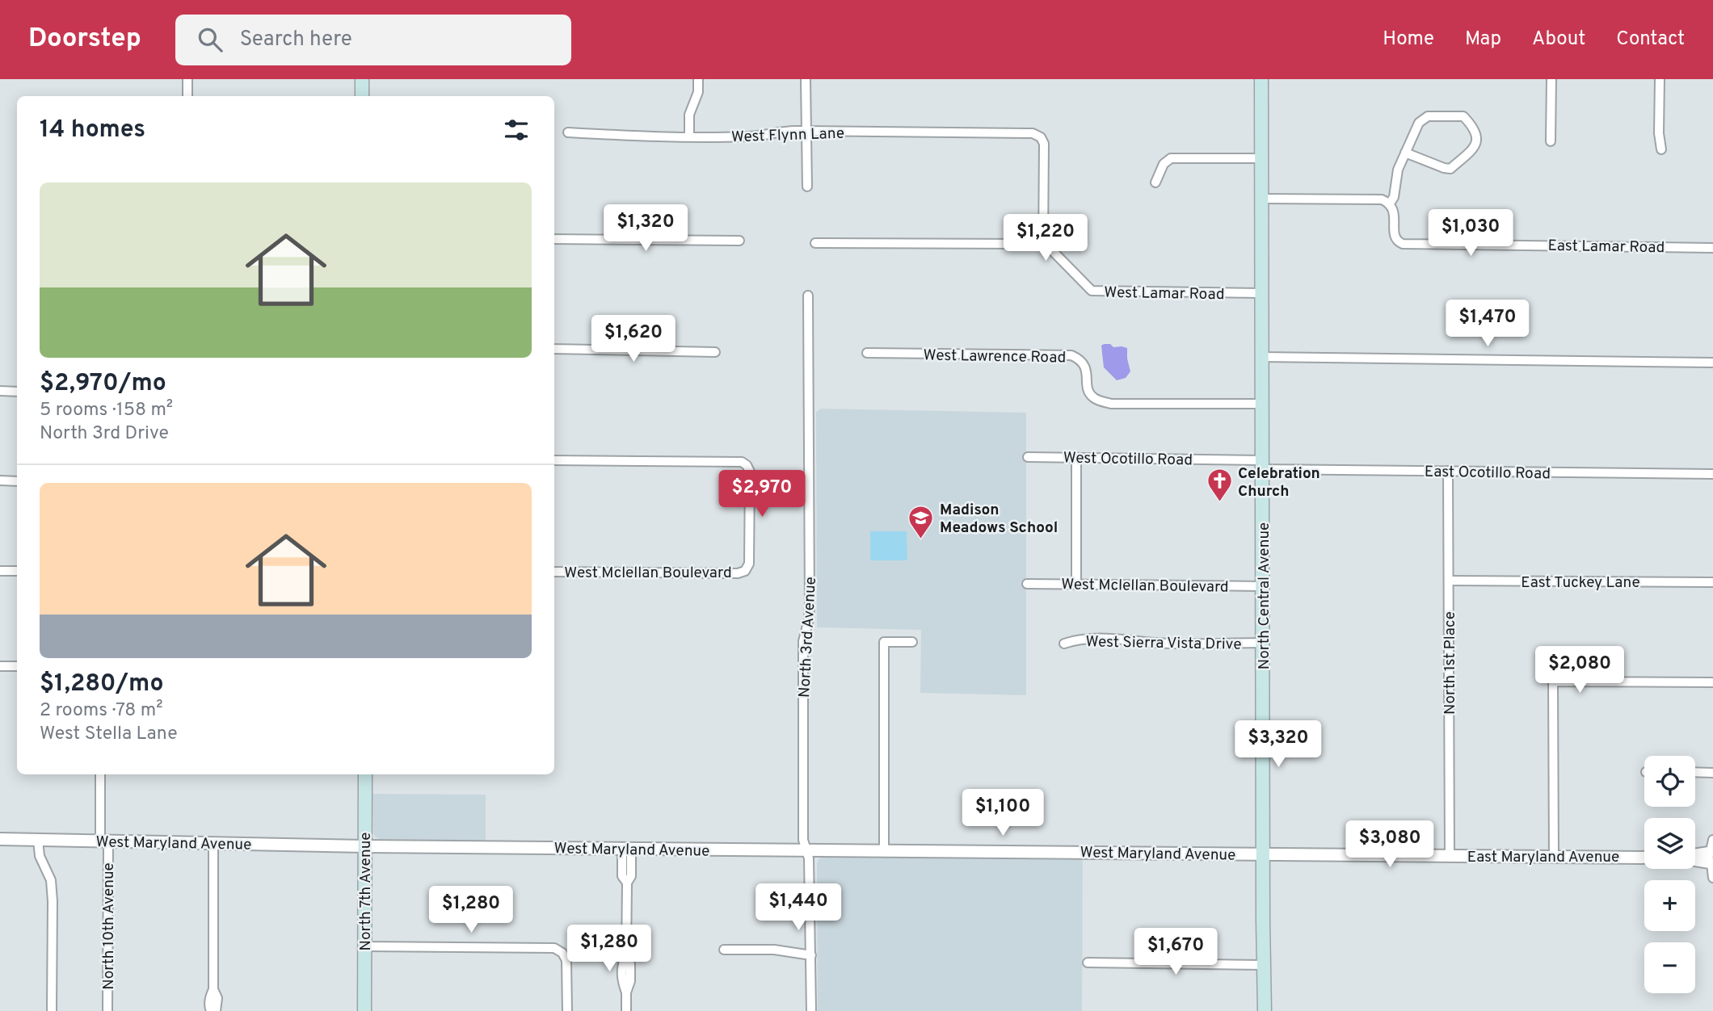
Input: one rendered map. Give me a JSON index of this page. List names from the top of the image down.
{
  "streets": {
    "main road": ["North Central Avenue", "North 7th Avenue"],
    "street": [
      "West Flynn Lane",
      "East Lamar Road",
      "West Lamar Road",
      "West Lawrence Road",
      "West Ocotillo Road",
      "East Ocotillo Road",
      "West Mclellan Boulevard",
      "East Tuckey Lane",
      "North 3rd Avenue",
      "West Sierra Vista Drive",
      "North 1st Place",
      "West Maryland Avenue",
      "East Maryland Avenue",
      "North 10th Avenue"
    ]
  },
  "crossings": [
    ["West Flynn Lane", "West Lamar Road"],
    ["West Lamar Road", "North Central Avenue"],
    ["West Lawrence Road", "North Central Avenue"],
    ["West Ocotillo Road", "East Ocotillo Road"],
    ["West Ocotillo Road", "North Central Avenue"],
    ["East Ocotillo Road", "North Central Avenue"],
    ["East Ocotillo Road", "North 1st Place"],
    ["West Mclellan Boulevard", "North Central Avenue"],
    ["East Tuckey Lane", "North 1st Place"],
    ["North Central Avenue", "West Sierra Vista Drive"],
    ["North Central Avenue", "West Maryland Avenue"],
    ["North Central Avenue", "East Maryland Avenue"],
    ["North 3rd Avenue", "West Maryland Avenue"],
    ["North 1st Place", "East Maryland Avenue"],
    ["West Maryland Avenue", "East Maryland Avenue"],
    ["West Maryland Avenue", "North 7th Avenue"],
    ["West Maryland Avenue", "North 10th Avenue"]
  ],
  "places": {
    "church": ["Celebration Church"],
    "school or university": ["Madison Meadows School"]
  },
  "page": {
    "header": "Doorstep",
    "search": "Search here",
    "nav": [
      "Home",
      "Map",
      "About",
      "Contact"
    ],
    "heading": "14 homes",
    "list": [
      {
        "name": "$2,970/mo",
        "note": "5 rooms · 158 m² · North 3rd Drive"
      },
      {
        "name": "$1,280/mo",
        "note": "2 rooms · 78 m² · West Stella Lane"
      }
    ],
    "price": [
      "$1,320",
      "$1,030",
      "$1,220",
      "$1,470",
      "$1,620",
      "$2,970",
      "$2,080",
      "$3,320",
      "$1,100",
      "$3,080",
      "$1,440",
      "$1,280",
      "$1,280",
      "$1,670"
    ],
    "map_buttons": ["+", "−"]
  }
}
